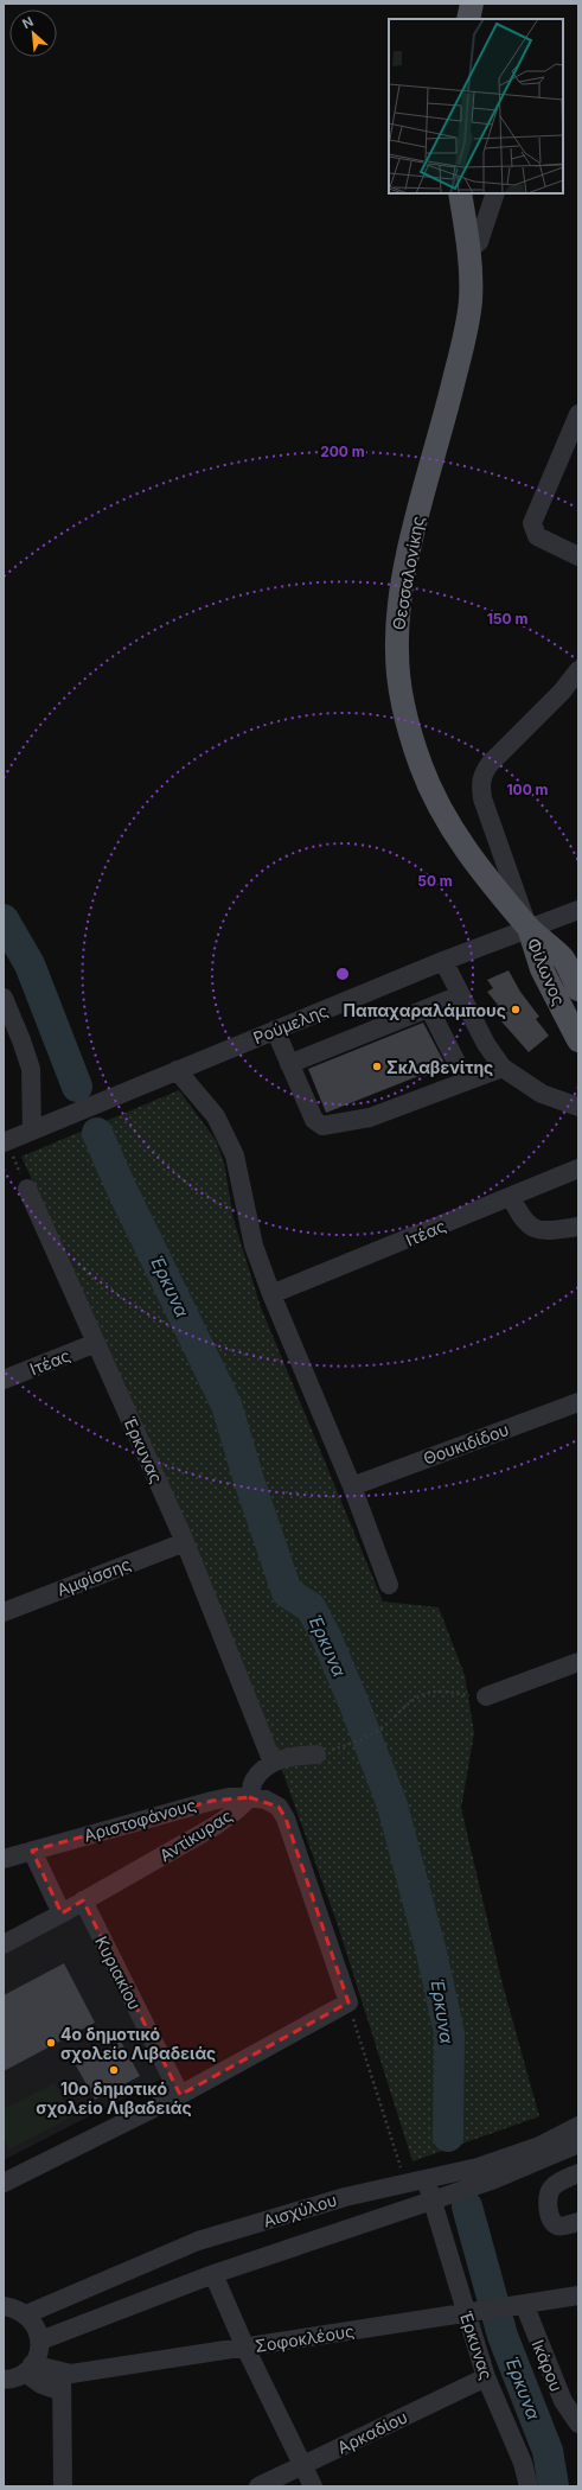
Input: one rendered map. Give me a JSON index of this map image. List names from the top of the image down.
{
  "streets": {
    "main road": ["Θεσσαλονίκης", "Φίλωνος"],
    "street": [
      "Ρούμελης",
      "Ιτέας",
      "Θουκιδίδου",
      "Έρκυνας",
      "Αμφίσσης",
      "Αριστοφάνους",
      "Αντίκυρας",
      "Κυριακίου",
      "Αισχύλου",
      "Σοφοκλέους",
      "Ικάρου",
      "Αρκαδίου"
    ]
  },
  "crossings": [
    ["Θεσσαλονίκης", "Φίλωνος"],
    ["Θεσσαλονίκης", "Ρούμελης"],
    ["Φίλωνος", "Ρούμελης"],
    ["Ιτέας", "Έρκυνας"],
    ["Έρκυνας", "Αμφίσσης"],
    ["Έρκυνας", "Αισχύλου"],
    ["Έρκυνας", "Σοφοκλέους"],
    ["Έρκυνας", "Αρκαδίου"],
    ["Αριστοφάνους", "Αντίκυρας"],
    ["Αντίκυρας", "Κυριακίου"],
    ["Σοφοκλέους", "Ικάρου"]
  ],
  "water": ["Έρκυνα"],
  "places": [
    "Παπαχαραλάμπους",
    "Σκλαβενίτης",
    "4ο δημοτικό σχολείο Λιβαδειάς",
    "10ο δημοτικό σχολείο Λιβαδειάς"
  ],
  "north": "top left",
  "rings": [
    "200 m",
    "150 m",
    "100 m",
    "50 m"
  ]
}
